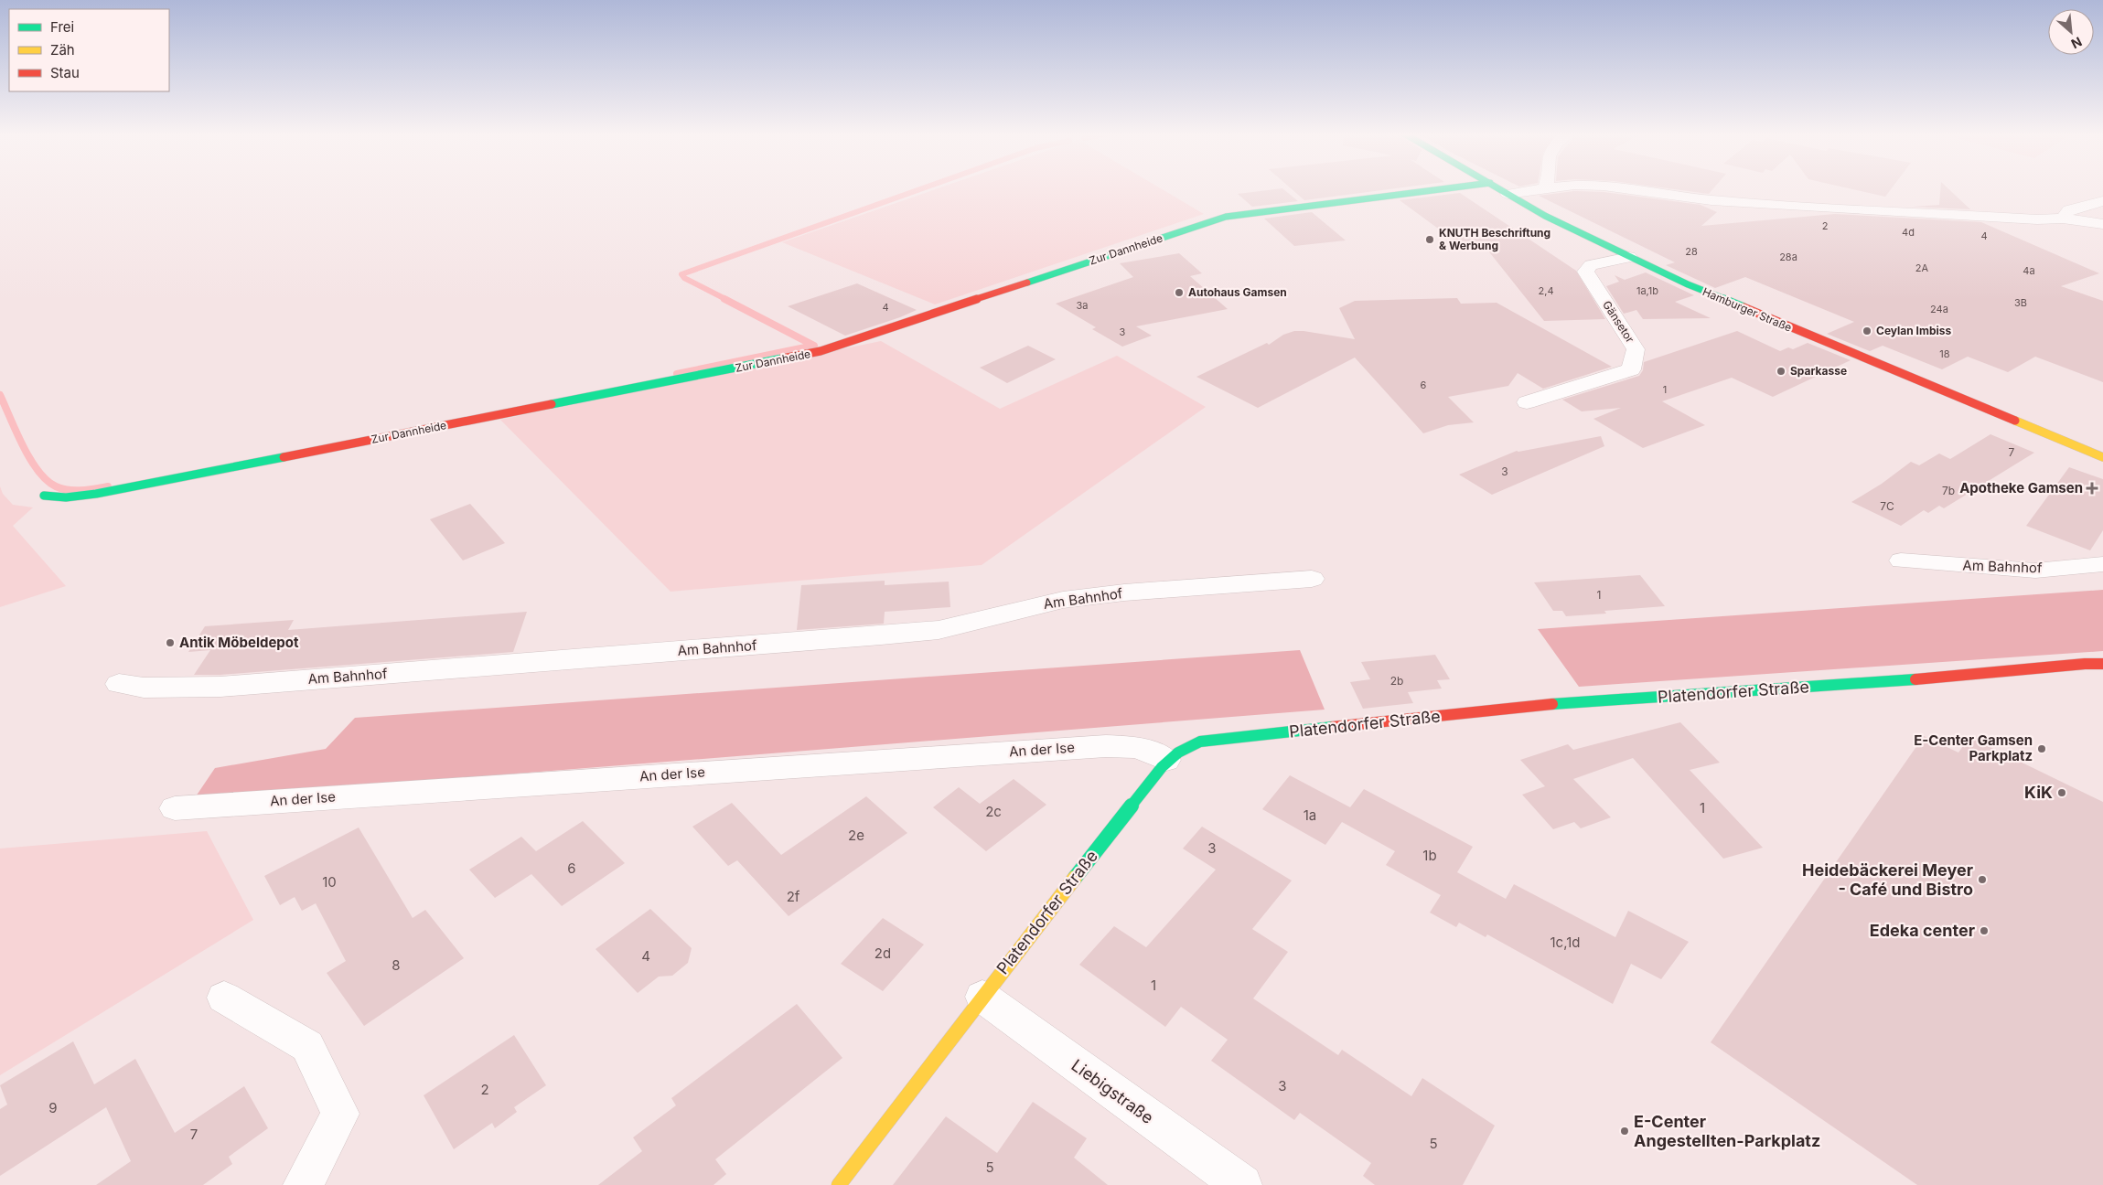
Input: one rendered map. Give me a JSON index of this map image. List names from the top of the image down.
{
  "streets": {
    "street": [
      "Zur Dannheide",
      "Hamburger Straße",
      "Gänsetor",
      "Am Bahnhof",
      "Platendorfer Straße",
      "An der Ise",
      "Liebigstraße"
    ]
  },
  "crossings": [
    ["Hamburger Straße", "Gänsetor"],
    ["Platendorfer Straße", "An der Ise"],
    ["Platendorfer Straße", "Liebigstraße"]
  ],
  "places": {
    "other": [
      "KNUTH Beschriftung & Werbung",
      "Autohaus Gamsen",
      "Ceylan Imbiss",
      "Sparkasse",
      "Antik Möbeldepot",
      "E-Center Gamsen Parkplatz",
      "KiK",
      "Heidebäckerei Meyer - Café und Bistro",
      "Edeka center",
      "E-Center Angestellten-Parkplatz"
    ],
    "health": ["Apotheke Gamsen"]
  },
  "house_numbers": [
    "2",
    "4d",
    "4",
    "28",
    "28a",
    "2A",
    "4a",
    "2,4",
    "1a,1b",
    "3B",
    "3a",
    "4",
    "24a",
    "3",
    "18",
    "6",
    "1",
    "7",
    "3",
    "7b",
    "7C",
    "1",
    "2b",
    "1",
    "2c",
    "1a",
    "2e",
    "3",
    "1b",
    "6",
    "10",
    "2f",
    "1c,1d",
    "2d",
    "4",
    "8",
    "1",
    "3",
    "2",
    "9",
    "7",
    "5",
    "5"
  ],
  "legend": ["Frei", "Zäh", "Stau"],
  "north": "bottom right"
}
